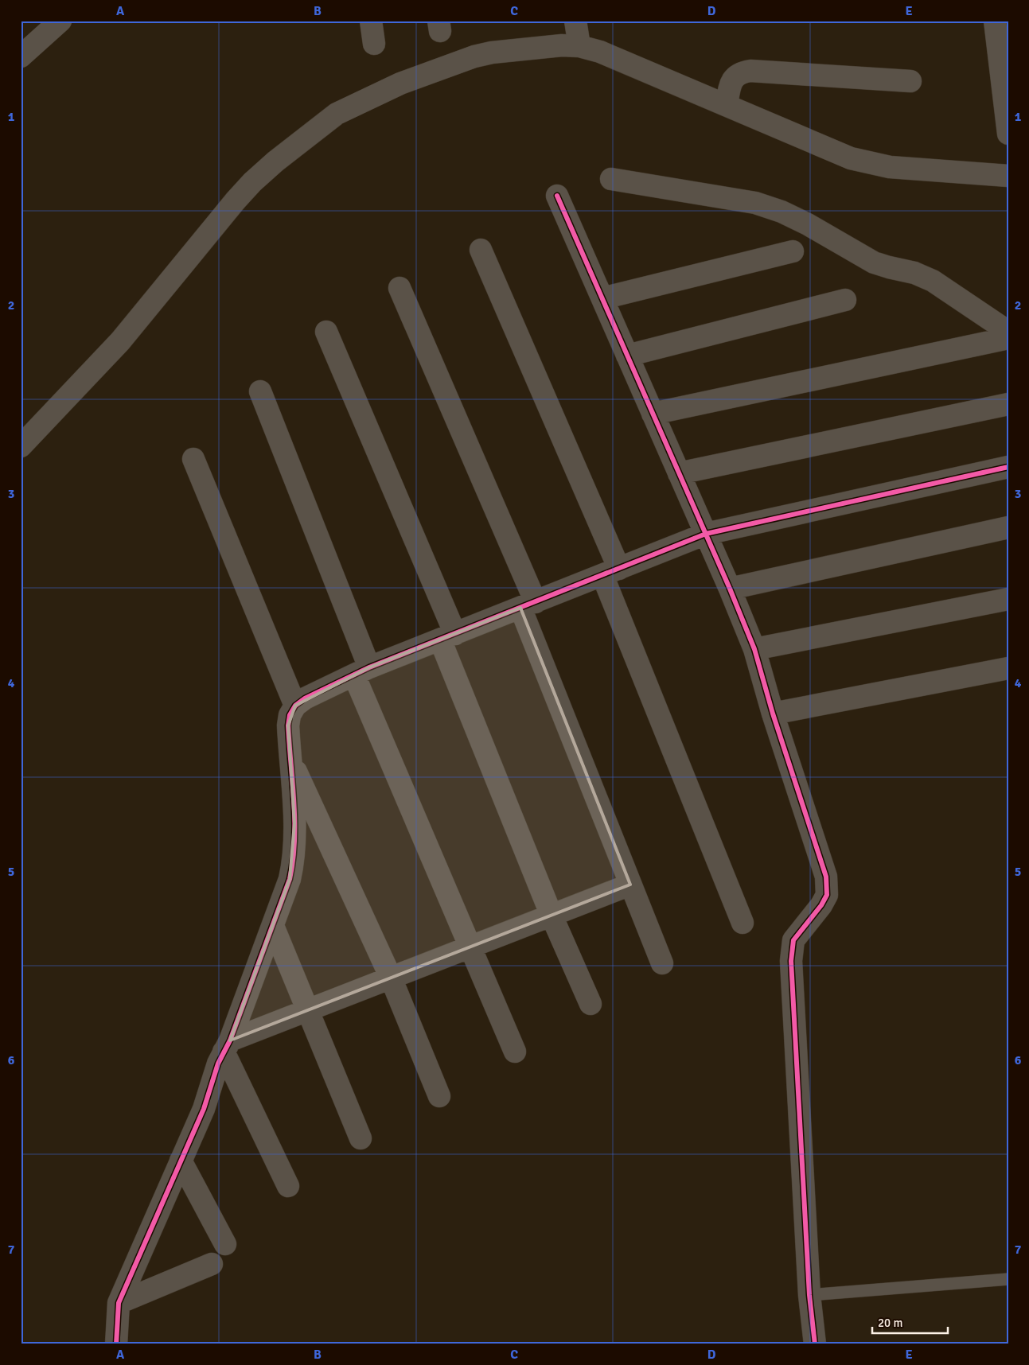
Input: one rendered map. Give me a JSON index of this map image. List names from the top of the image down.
{
  "scale_bar": "20 m",
  "grid": {
    "columns": [
      "A",
      "B",
      "C",
      "D",
      "E"
    ],
    "rows": [
      "1",
      "2",
      "3",
      "4",
      "5",
      "6",
      "7"
    ]
  }
}
